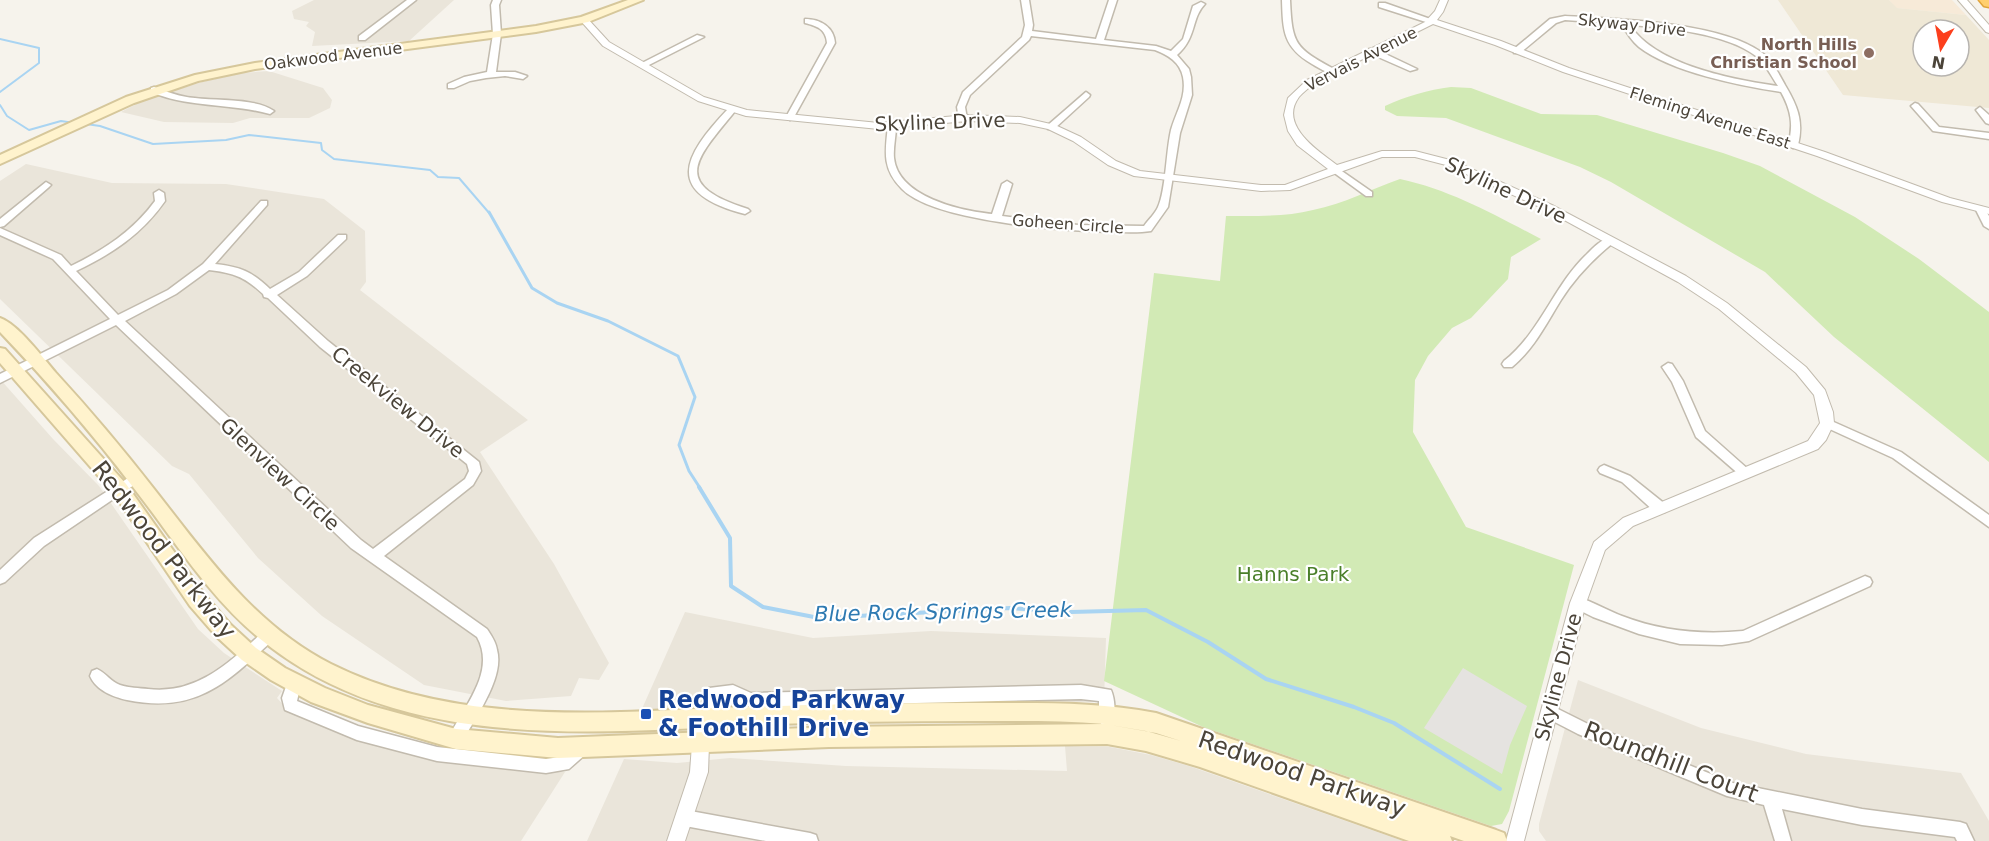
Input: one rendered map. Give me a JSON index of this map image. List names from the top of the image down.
{
  "streets": {
    "main road": ["Oakwood Avenue", "Redwood Parkway"],
    "street": [
      "Skyway Drive",
      "Vervais Avenue",
      "Fleming Avenue East",
      "Skyline Drive",
      "Goheen Circle",
      "Creekview Drive",
      "Glenview Circle",
      "Roundhill Court"
    ]
  },
  "crossings": [
    ["Skyway Drive", "Fleming Avenue East"],
    ["Oakwood Avenue", "Skyline Drive"],
    ["Vervais Avenue", "Fleming Avenue East"],
    ["Vervais Avenue", "Skyline Drive"],
    ["Skyline Drive", "Goheen Circle"],
    ["Skyline Drive", "Roundhill Court"],
    ["Creekview Drive", "Glenview Circle"],
    ["Glenview Circle", "Redwood Parkway"]
  ],
  "water": ["Blue Rock Springs Creek"],
  "parks": ["Hanns Park"],
  "places": {
    "other": ["North Hills Christian School"],
    "transit": ["Redwood Parkway & Foothill Drive"]
  },
  "north": "bottom"
}
